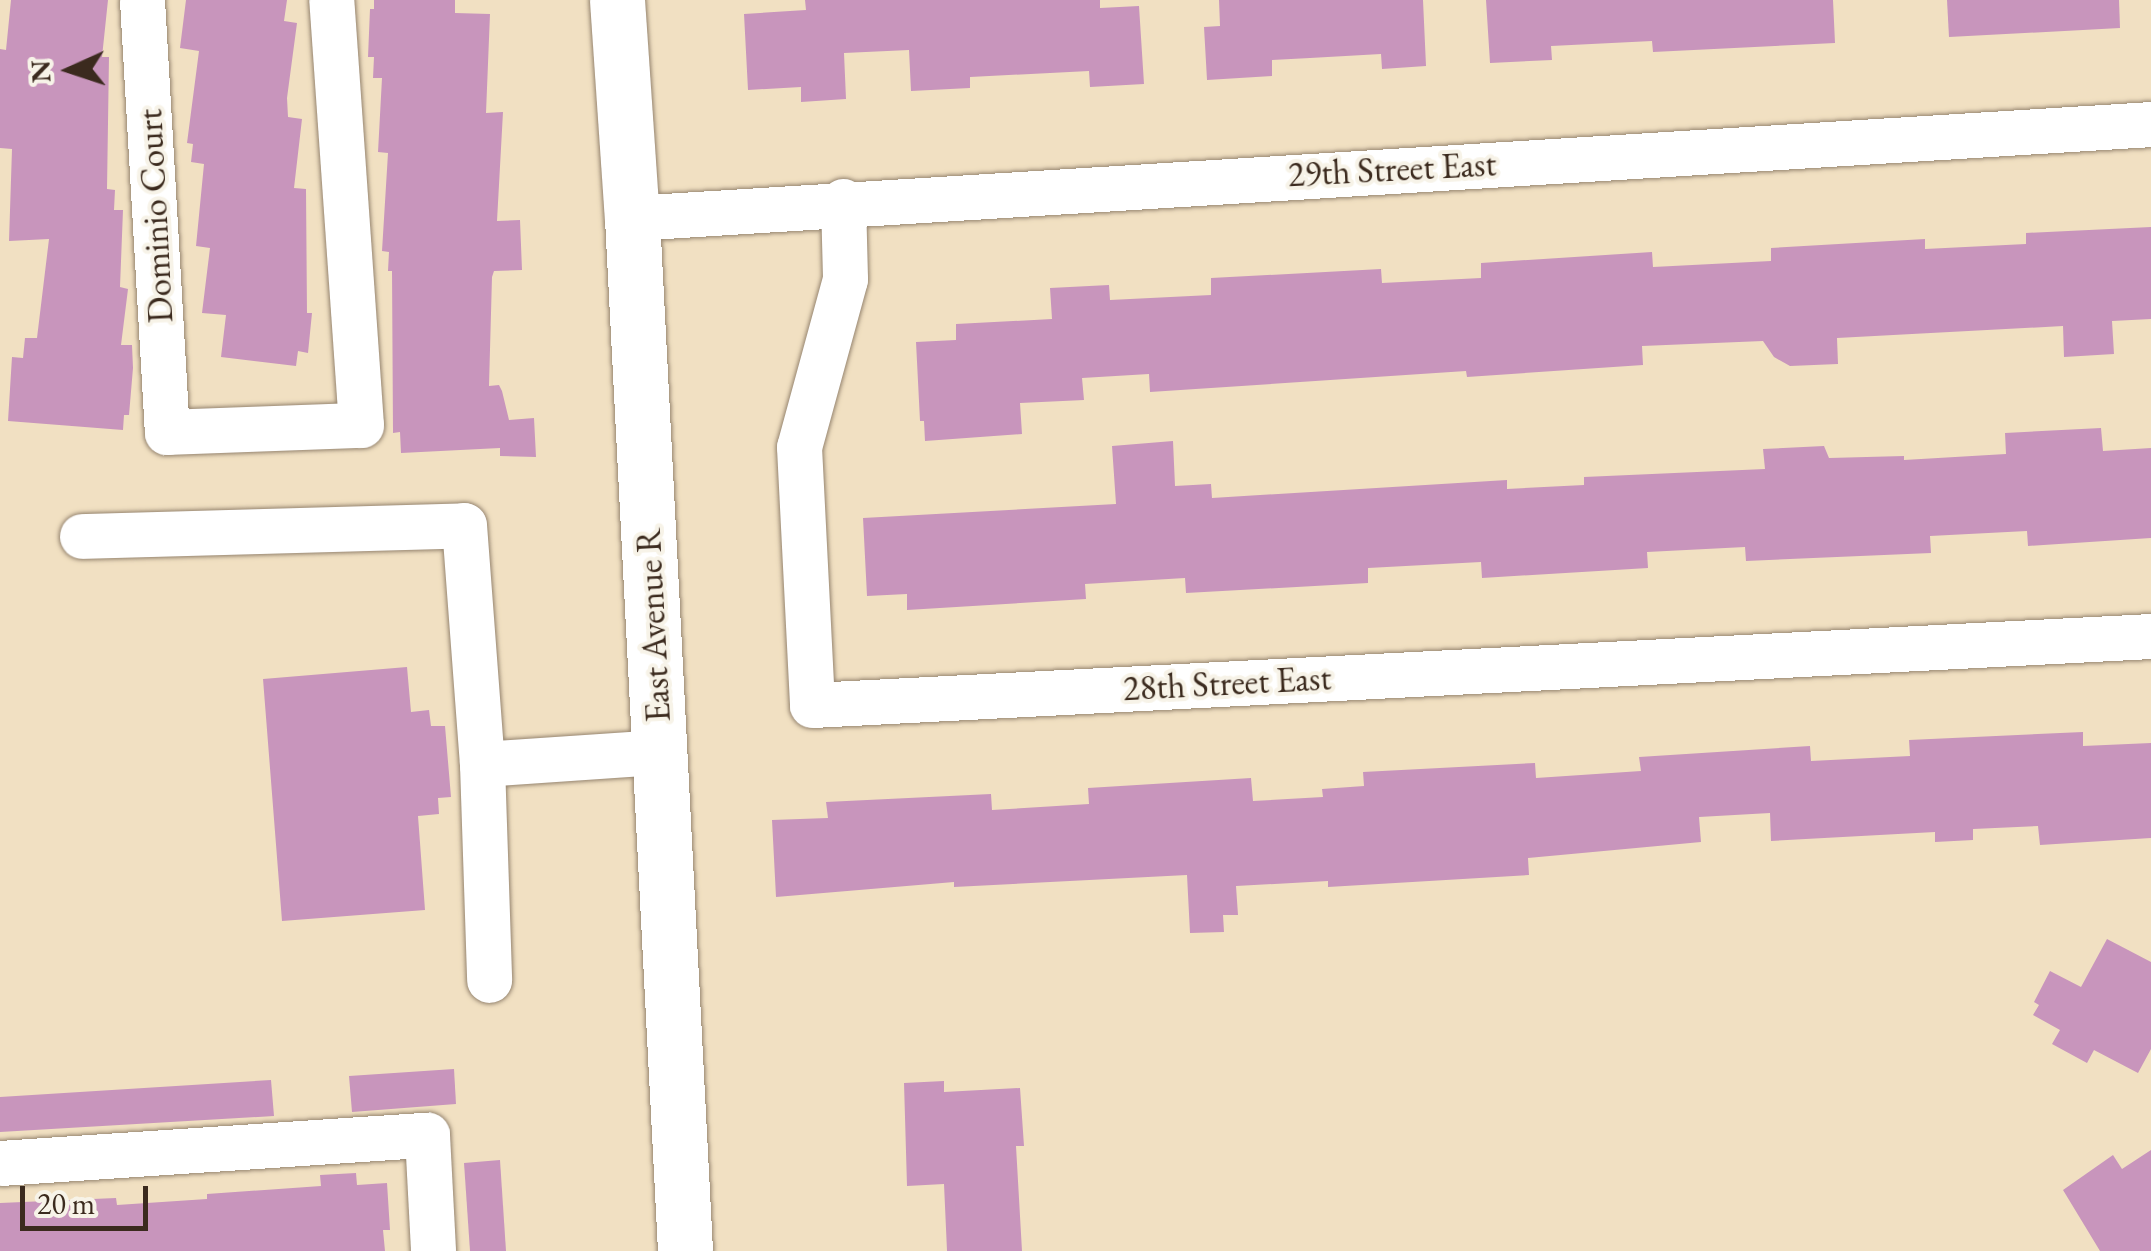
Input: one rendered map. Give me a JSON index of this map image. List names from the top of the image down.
{
  "streets": {
    "main road": ["East Avenue R"],
    "street": ["29th Street East", "Dominio Court", "28th Street East"]
  },
  "crossings": [
    ["29th Street East", "East Avenue R"],
    ["29th Street East", "28th Street East"]
  ],
  "scale_bar": "20 m",
  "north": "left"
}
